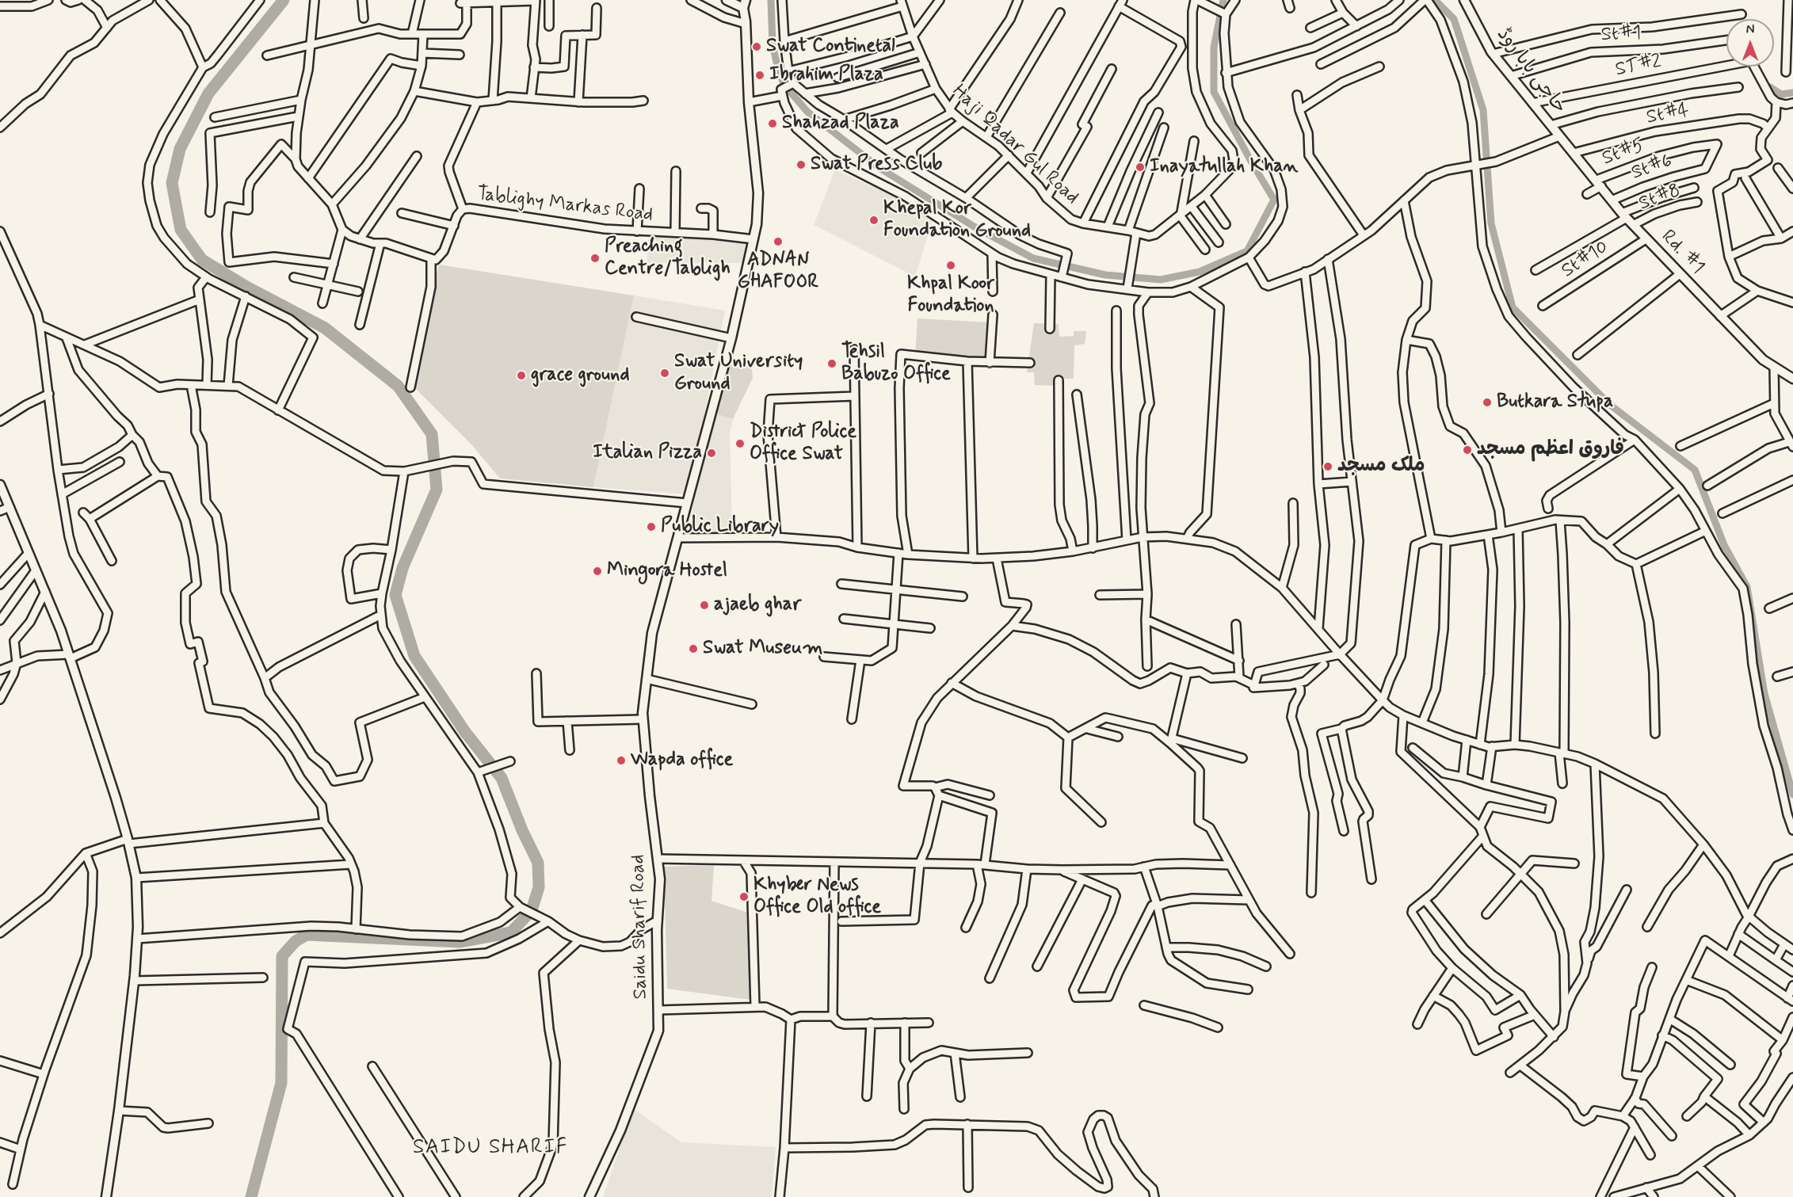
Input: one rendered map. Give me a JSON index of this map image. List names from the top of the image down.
{
  "streets": {
    "main road": ["حاجی بابا روڈ", "Rd. #1", "Saidu Sharif Road"],
    "street": [
      "St#1",
      "ST#2",
      "St#4",
      "Haji Qadar Gul Road",
      "St#5",
      "St#6",
      "St#8",
      "Tablighy Markas Road",
      "St#10"
    ]
  },
  "crossings": [
    ["St#1", "حاجی بابا روڈ"],
    ["ST#2", "حاجی بابا روڈ"],
    ["حاجی بابا روڈ", "Rd. #1"],
    ["St#4", "Rd. #1"],
    ["St#5", "St#6"],
    ["St#5", "Rd. #1"],
    ["St#6", "Rd. #1"],
    ["St#8", "Rd. #1"],
    ["Rd. #1", "St#10"]
  ],
  "districts": ["SAIDU SHARIF"],
  "places": [
    "Swat Continetal",
    "Ibrahim Plaza",
    "Shahzad Plaza",
    "Swat Press Club",
    "Inayatullah Khan",
    "Khepal Kor Foundation Ground",
    "ADNAN GHAFOOR",
    "Preaching Centre/Tabligh",
    "Khpal Koor Foundation",
    "Tehsil Babuzo Office",
    "Swat University Ground",
    "grace ground",
    "Butkara Stupa",
    "District Police Office Swat",
    "فاروق اعظم مسجد",
    "Italian Pizza",
    "ملک مسجد",
    "Public Library",
    "Mingora Hostel",
    "ajaeb ghar",
    "Swat Museum",
    "Wapda office",
    "Khyber News Office Old office"
  ],
  "north": "top"
}
